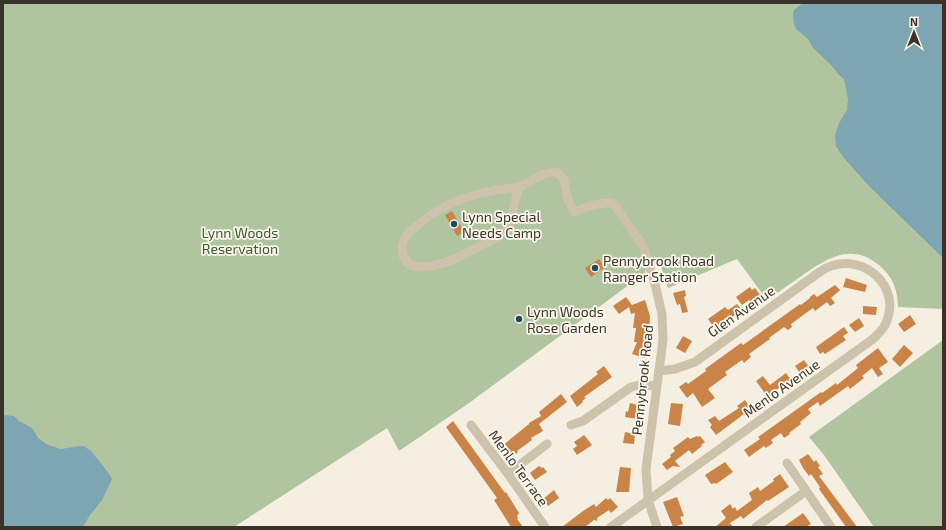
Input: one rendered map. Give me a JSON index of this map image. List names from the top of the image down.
{
  "streets": {
    "street": [
      "Glen Avenue",
      "Pennybrook Road",
      "Menlo Avenue",
      "Menlo Terrace"
    ]
  },
  "crossings": [
    ["Glen Avenue", "Pennybrook Road"],
    ["Glen Avenue", "Menlo Avenue"],
    ["Pennybrook Road", "Menlo Avenue"]
  ],
  "parks": ["Lynn Woods Reservation"],
  "places": ["Lynn Special Needs Camp", "Pennybrook Road Ranger Station", "Lynn Woods Rose Garden"],
  "north": "top"
}
